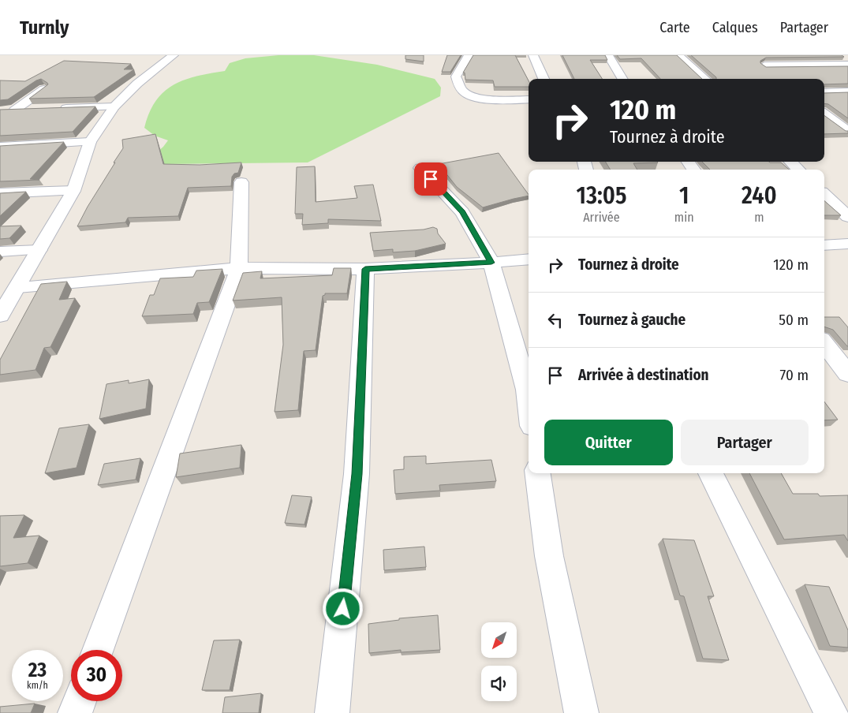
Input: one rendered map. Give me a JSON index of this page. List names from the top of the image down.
{
  "north": "bottom left",
  "page": {
    "header": "Turnly",
    "nav": ["Carte", "Calques", "Partager"],
    "turn": ["120 m", "Tournez à droite"],
    "eta": [
      "13:05",
      "Arrivée",
      "1",
      "min",
      "240",
      "m"
    ],
    "list": [
      {
        "name": "Tournez à droite",
        "value": "120 m"
      },
      {
        "name": "Tournez à gauche",
        "value": "50 m"
      },
      {
        "name": "Arrivée à destination",
        "value": "70 m"
      }
    ],
    "buttons": ["Quitter", "Partager"],
    "speed": "23 km/h",
    "limit": "30"
  }
}
